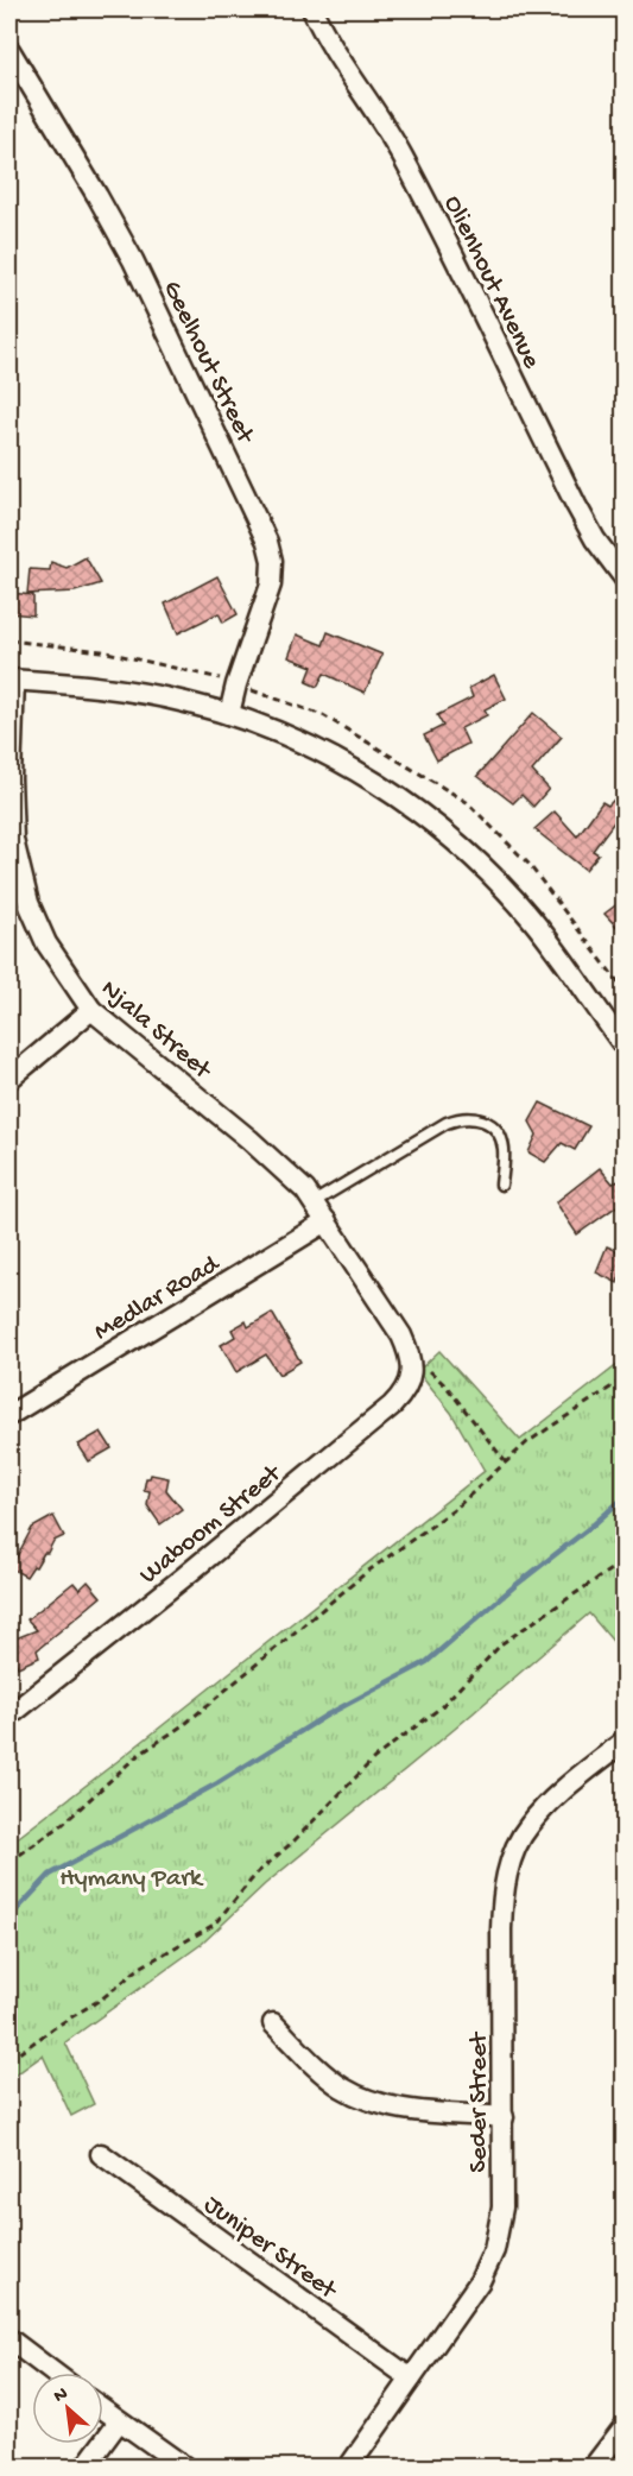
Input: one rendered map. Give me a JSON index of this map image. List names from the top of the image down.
{
  "streets": {
    "street": [
      "Olienhout Avenue",
      "Geelhout Street",
      "Njala Street",
      "Medlar Road",
      "Waboom Street",
      "Seder Street",
      "Juniper Street"
    ]
  },
  "crossings": [
    ["Njala Street", "Medlar Road"],
    ["Njala Street", "Waboom Street"],
    ["Seder Street", "Juniper Street"]
  ],
  "parks": ["Hymany Park"],
  "north": "top left"
}
